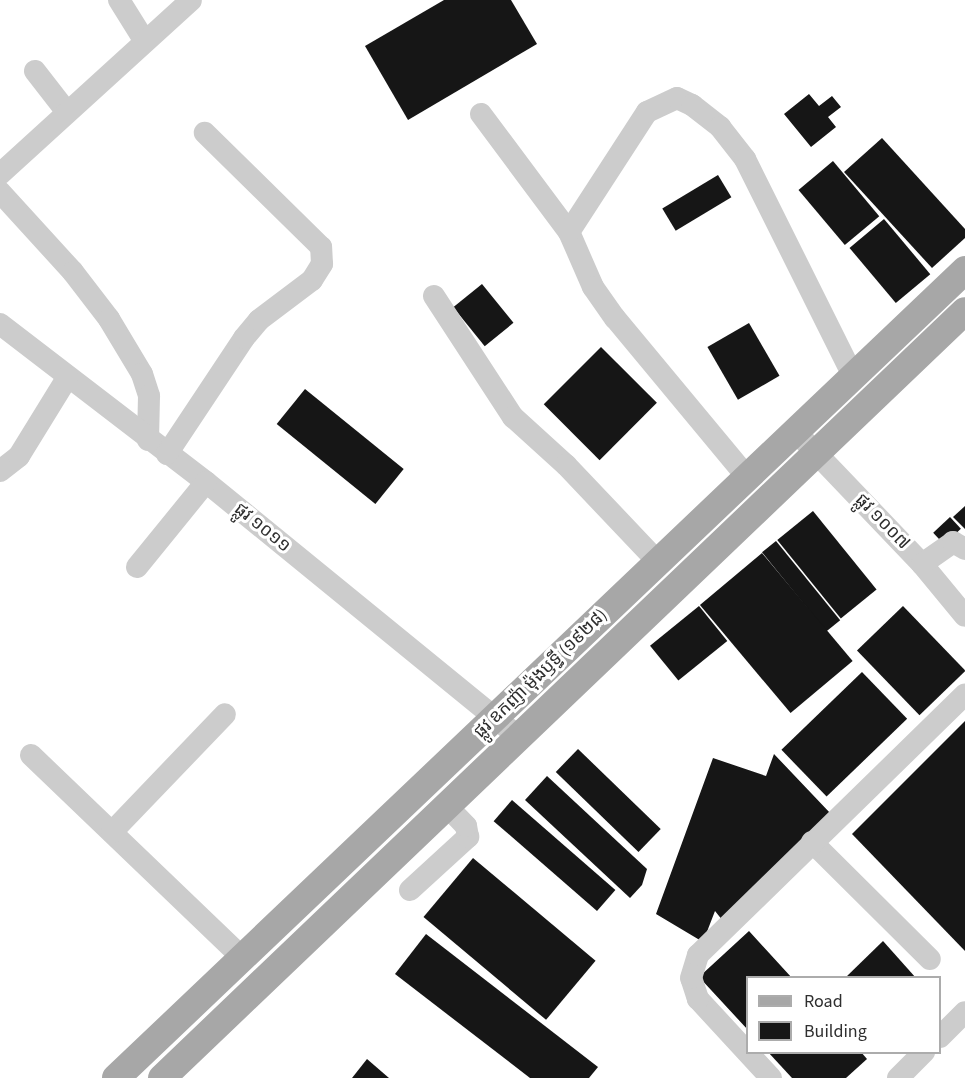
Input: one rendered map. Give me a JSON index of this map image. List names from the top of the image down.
{
  "streets": {
    "main road": ["ផ្លូវ ឧកញ៉ា ម៉ុងឫទ្ធី (១៩២៨)"],
    "street": ["ផ្លូវ ១០០៧", "ផ្លូវ ១០១១"]
  },
  "crossings": [
    ["ផ្លូវ ១០០៧", "ផ្លូវ ឧកញ៉ា ម៉ុងឫទ្ធី (១៩២៨)"],
    ["ផ្លូវ ១០១១", "ផ្លូវ ឧកញ៉ា ម៉ុងឫទ្ធី (១៩២៨)"]
  ],
  "legend": ["Road", "Building"]
}
